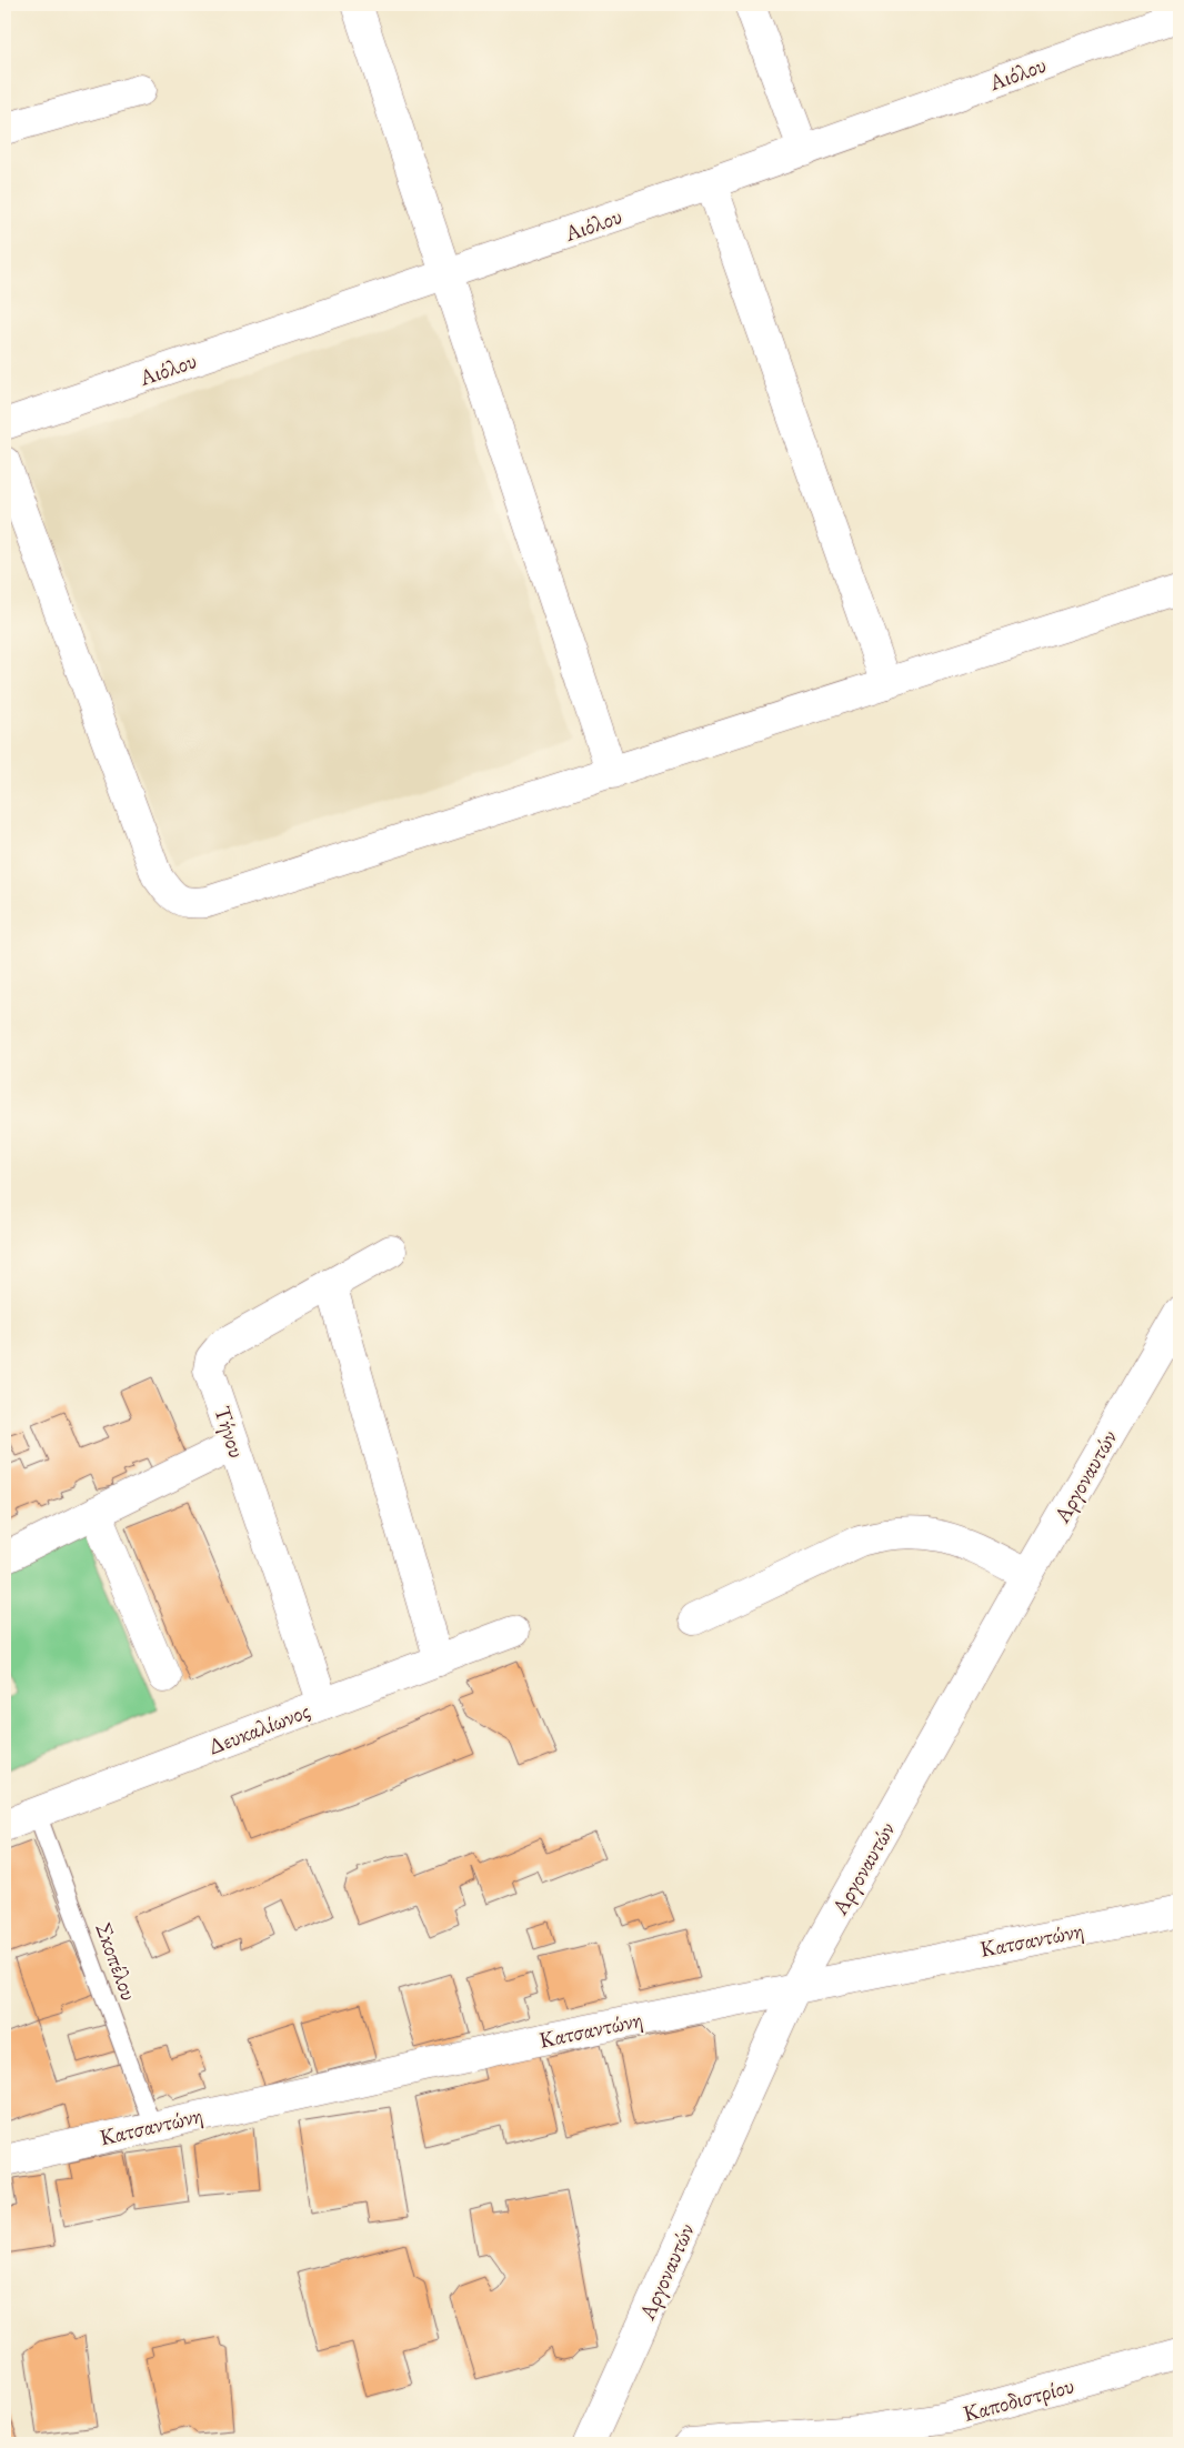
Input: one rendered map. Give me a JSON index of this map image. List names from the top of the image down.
{
  "streets": {
    "street": [
      "Αιόλου",
      "Τήνου",
      "Αργοναυτών",
      "Δευκαλίωνος",
      "Κατσαντώνη",
      "Καποδιστρίου"
    ],
    "lane": ["Σκοπέλου"]
  },
  "crossings": [
    ["Τήνου", "Δευκαλίωνος"],
    ["Αργοναυτών", "Κατσαντώνη"],
    ["Δευκαλίωνος", "Σκοπέλου"],
    ["Κατσαντώνη", "Σκοπέλου"]
  ]
}
